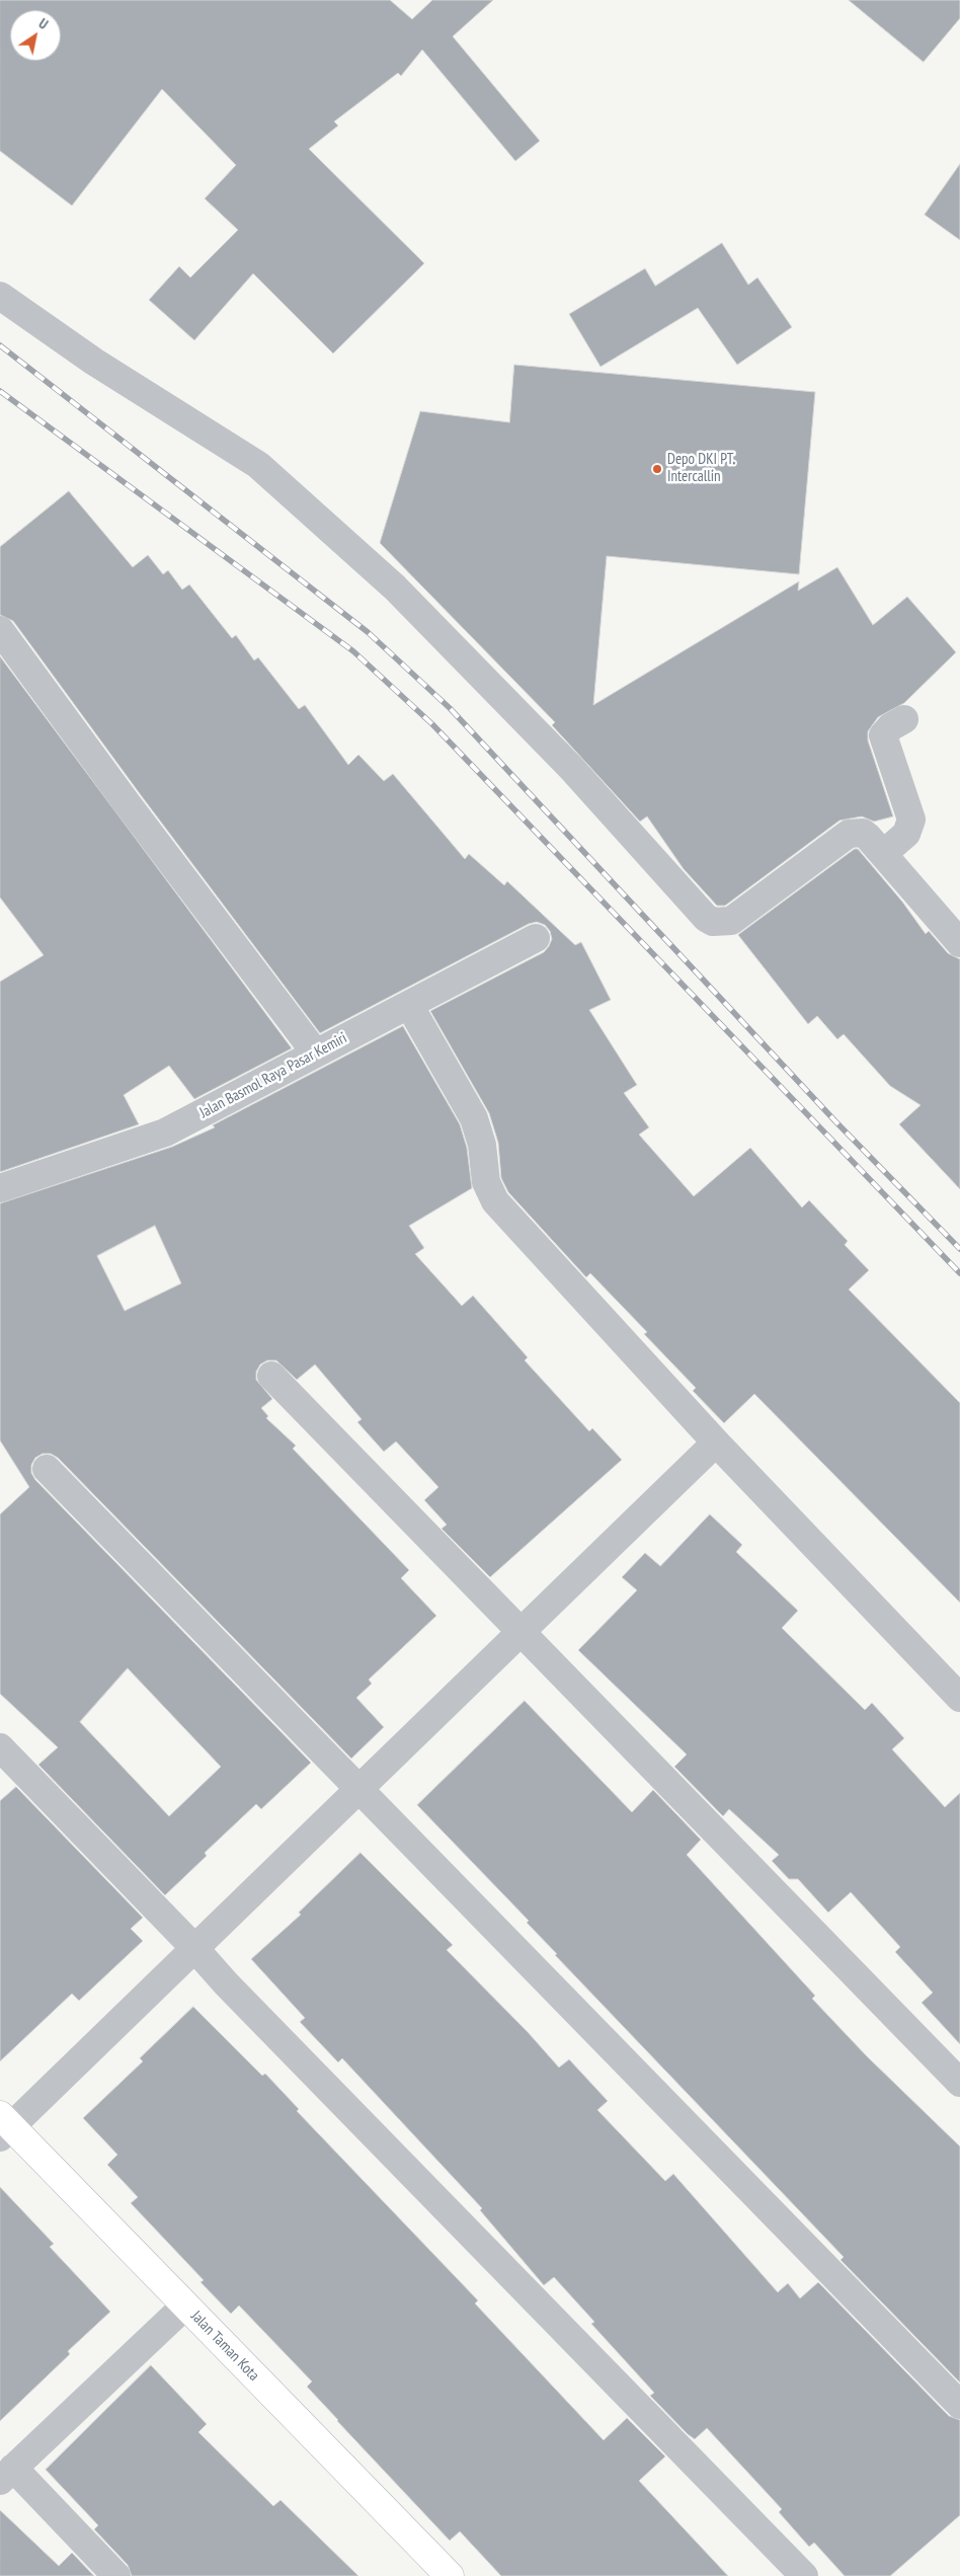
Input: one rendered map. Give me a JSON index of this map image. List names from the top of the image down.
{
  "streets": {
    "street": ["Jalan Basmol Raya Pasar Kemiri", "Jalan Taman Kota"]
  },
  "places": ["Depo DKI PT. Intercallin"],
  "north": "top right"
}
